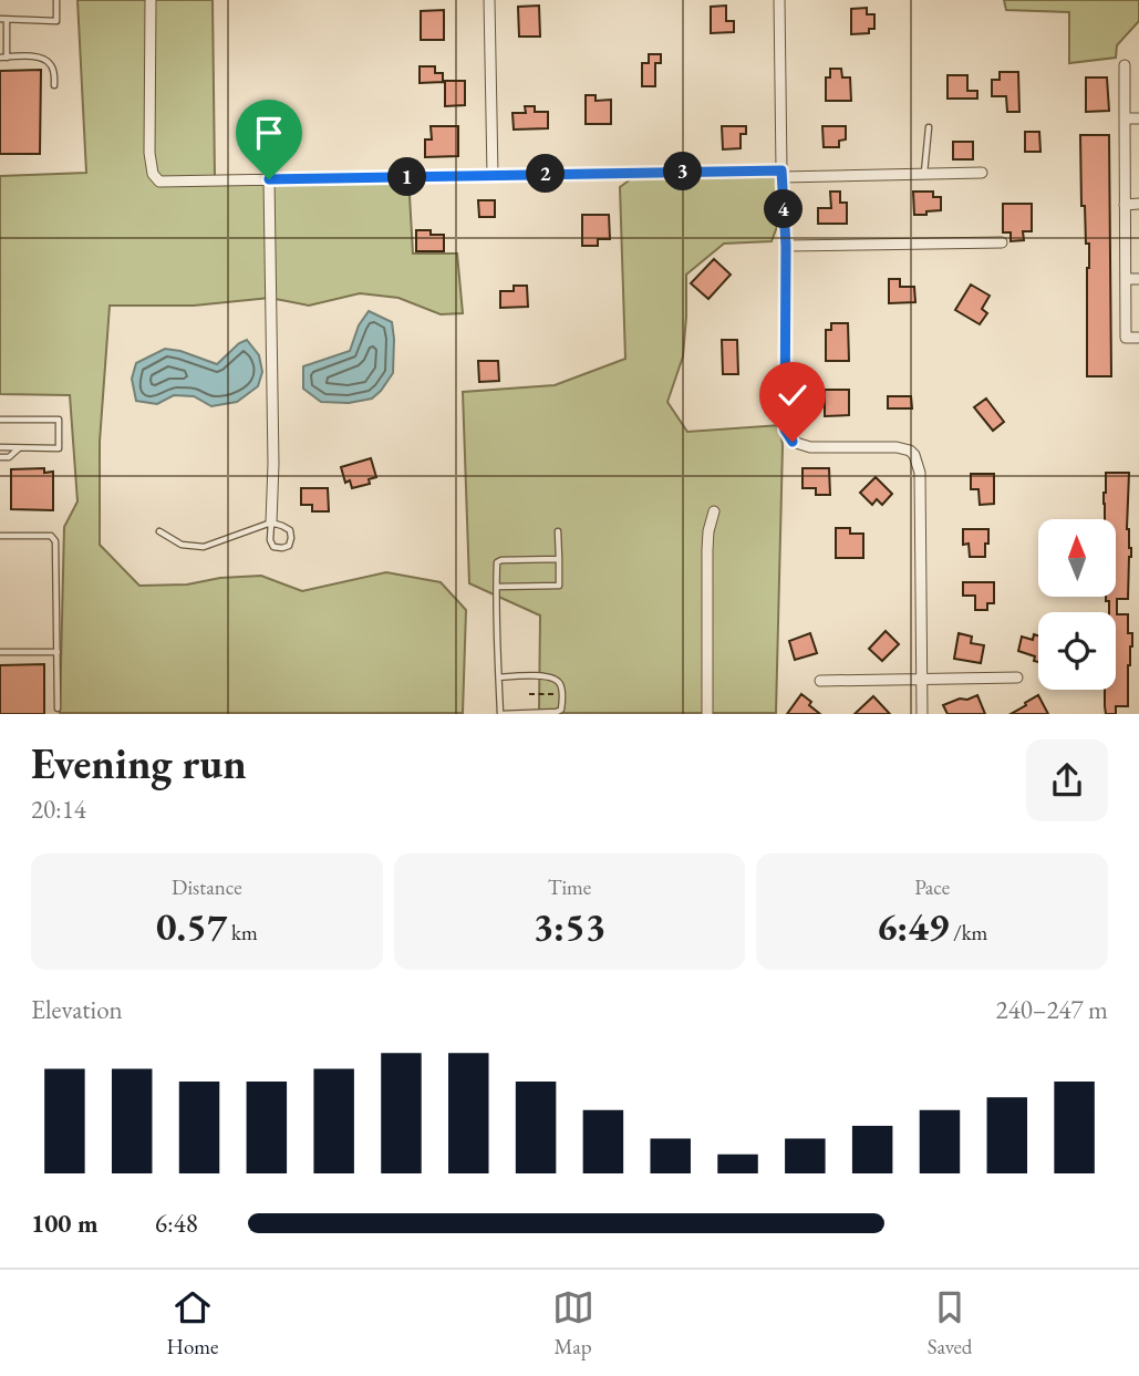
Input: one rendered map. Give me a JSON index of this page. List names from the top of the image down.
{
  "north": "top",
  "page": {
    "pins": [
      "3",
      "2",
      "1",
      "4"
    ],
    "heading": ["Evening run", "20:14"],
    "stats": [
      ["Distance", "0.57 km"],
      ["Time", "3:53"],
      ["Pace", "6:49 /km"]
    ],
    "chart": ["Elevation", "240–247 m"],
    "list": [
      {
        "name": "100 m",
        "note": "6:48"
      }
    ],
    "tabs": ["Home", "Map", "Saved"]
  }
}
